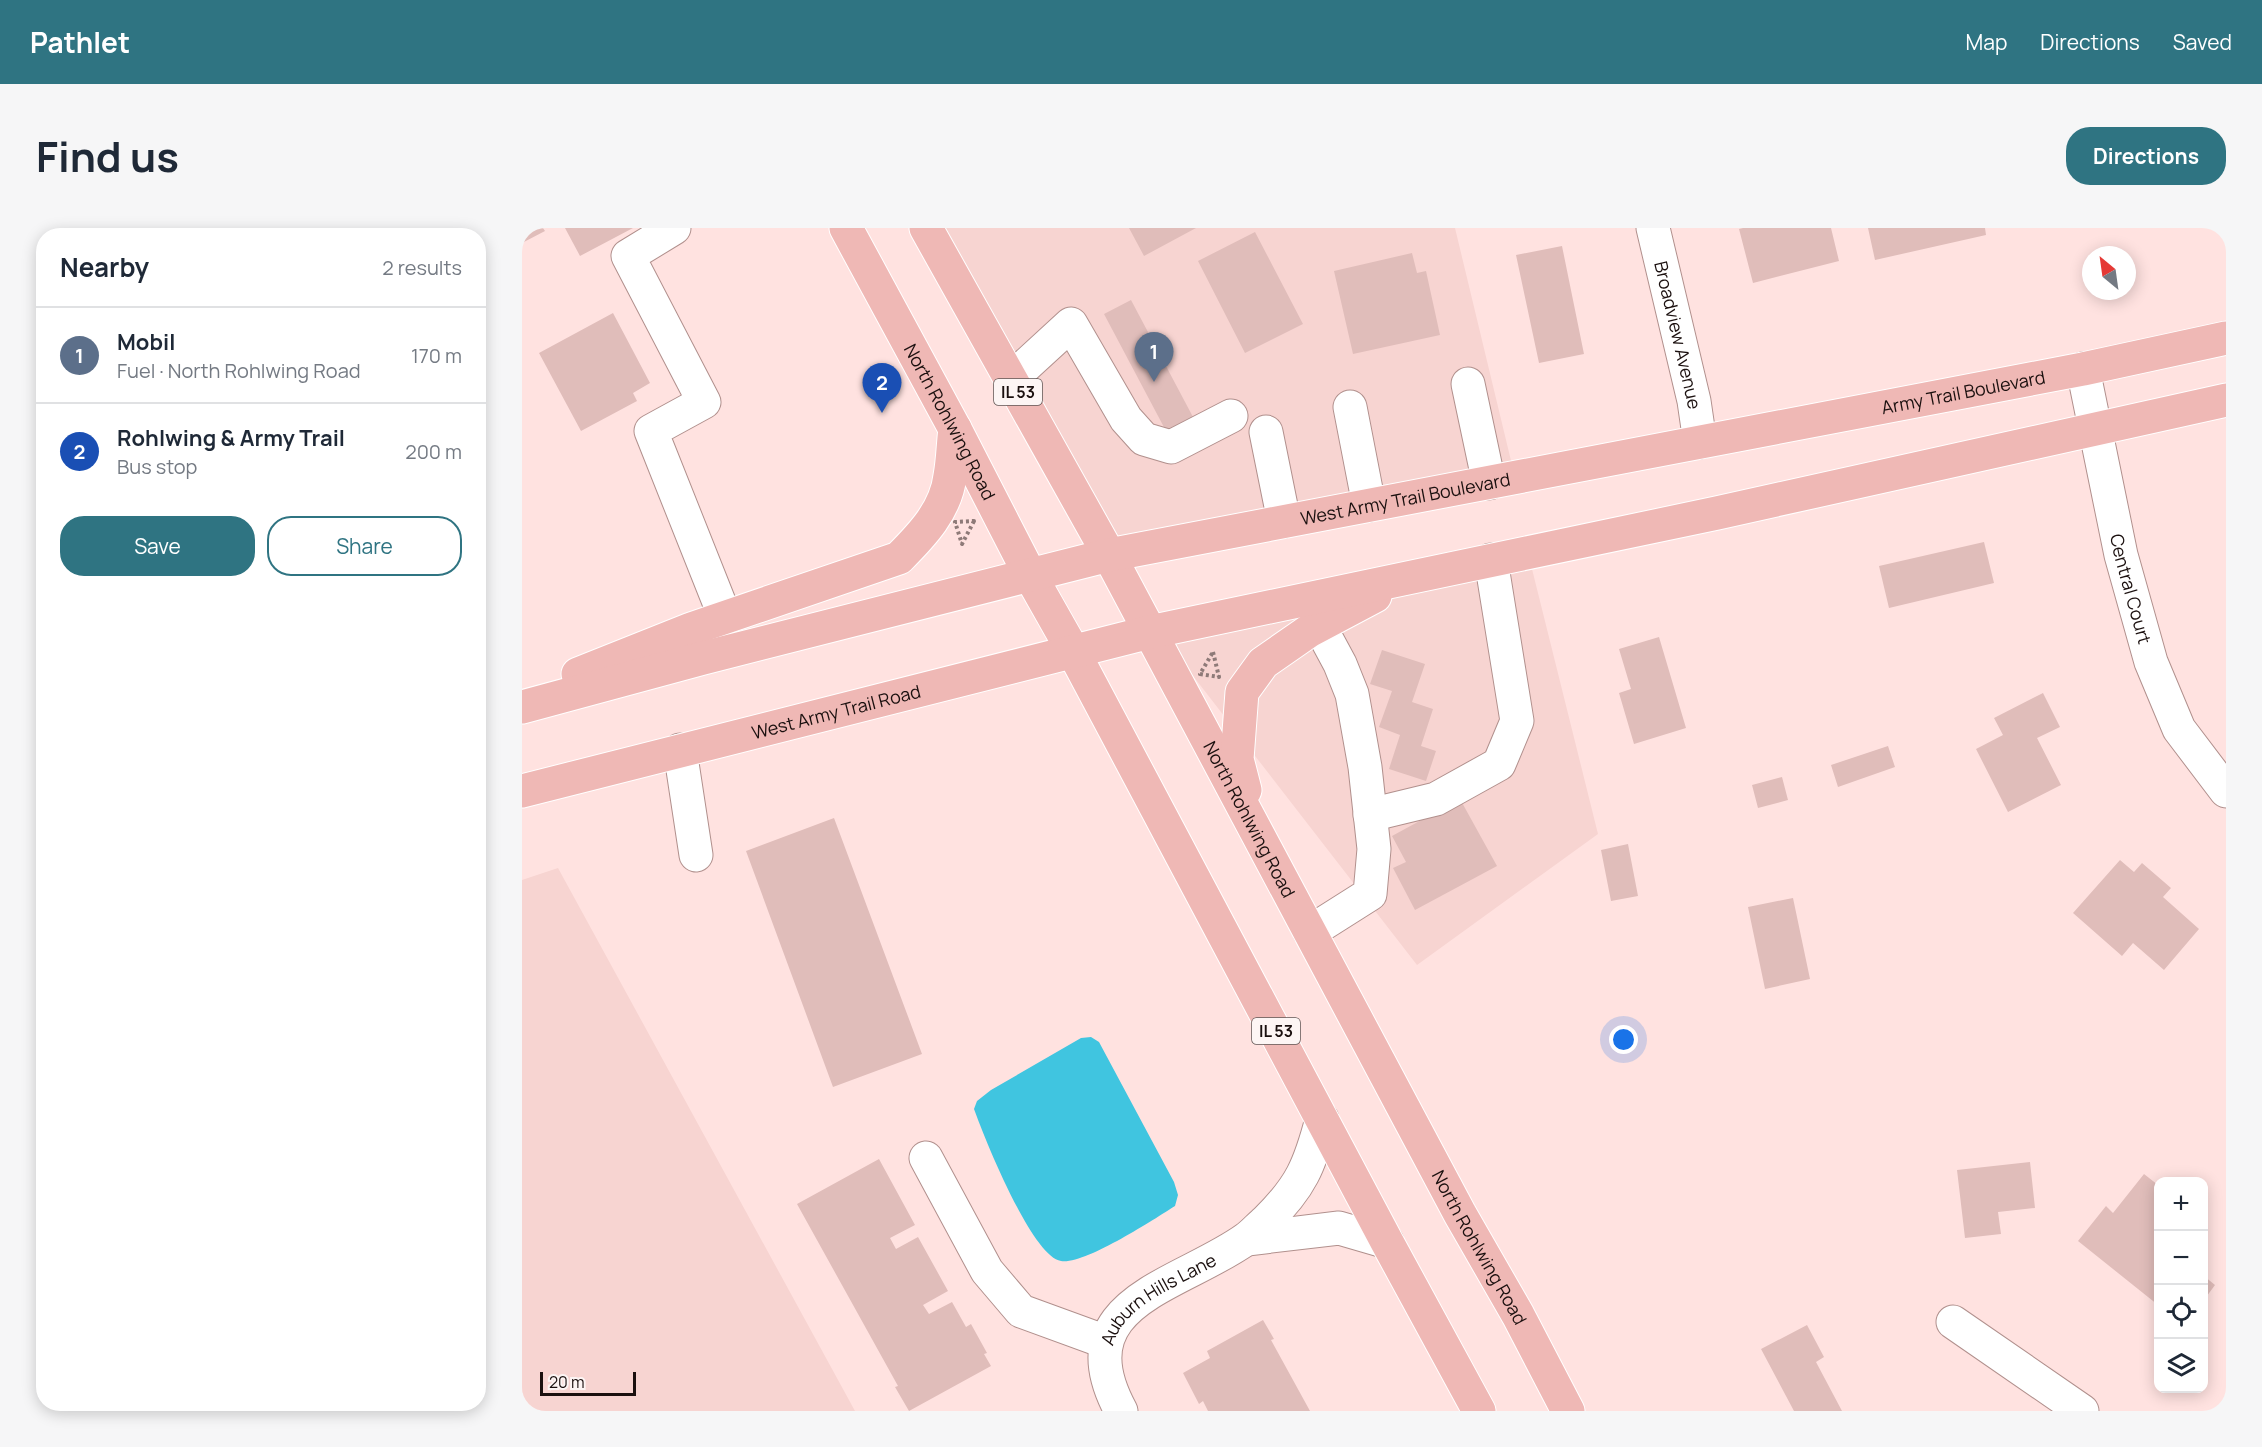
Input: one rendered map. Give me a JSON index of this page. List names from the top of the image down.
{
  "streets": {
    "main road": [
      "IL 53",
      "Army Trail Boulevard",
      "North Rohlwing Road",
      "West Army Trail Boulevard",
      "West Army Trail Road"
    ],
    "street": ["Broadview Avenue", "Central Court", "Auburn Hills Lane"]
  },
  "crossings": [
    ["Broadview Avenue", "Army Trail Boulevard"],
    ["Broadview Avenue", "West Army Trail Boulevard"],
    ["Army Trail Boulevard", "West Army Trail Boulevard"],
    ["Army Trail Boulevard", "Central Court"],
    ["North Rohlwing Road", "West Army Trail Boulevard"],
    ["North Rohlwing Road", "West Army Trail Road"],
    ["North Rohlwing Road", "Auburn Hills Lane"]
  ],
  "scale_bar": "20 m",
  "north": "top left",
  "page": {
    "header": "Pathlet",
    "nav": ["Map", "Directions", "Saved"],
    "title": "Find us",
    "buttons": [
      "Directions",
      ["Save", "Share"]
    ],
    "heading": ["Nearby", "2 results"],
    "list": [
      {
        "mark": "1",
        "name": "Mobil",
        "note": "Fuel · North Rohlwing Road",
        "value": "170 m"
      },
      {
        "mark": "2",
        "name": "Rohlwing & Army Trail",
        "note": "Bus stop",
        "value": "200 m"
      }
    ],
    "pins": ["1", "2"],
    "map_buttons": ["+", "−"],
    "scale": "20 m"
  }
}
